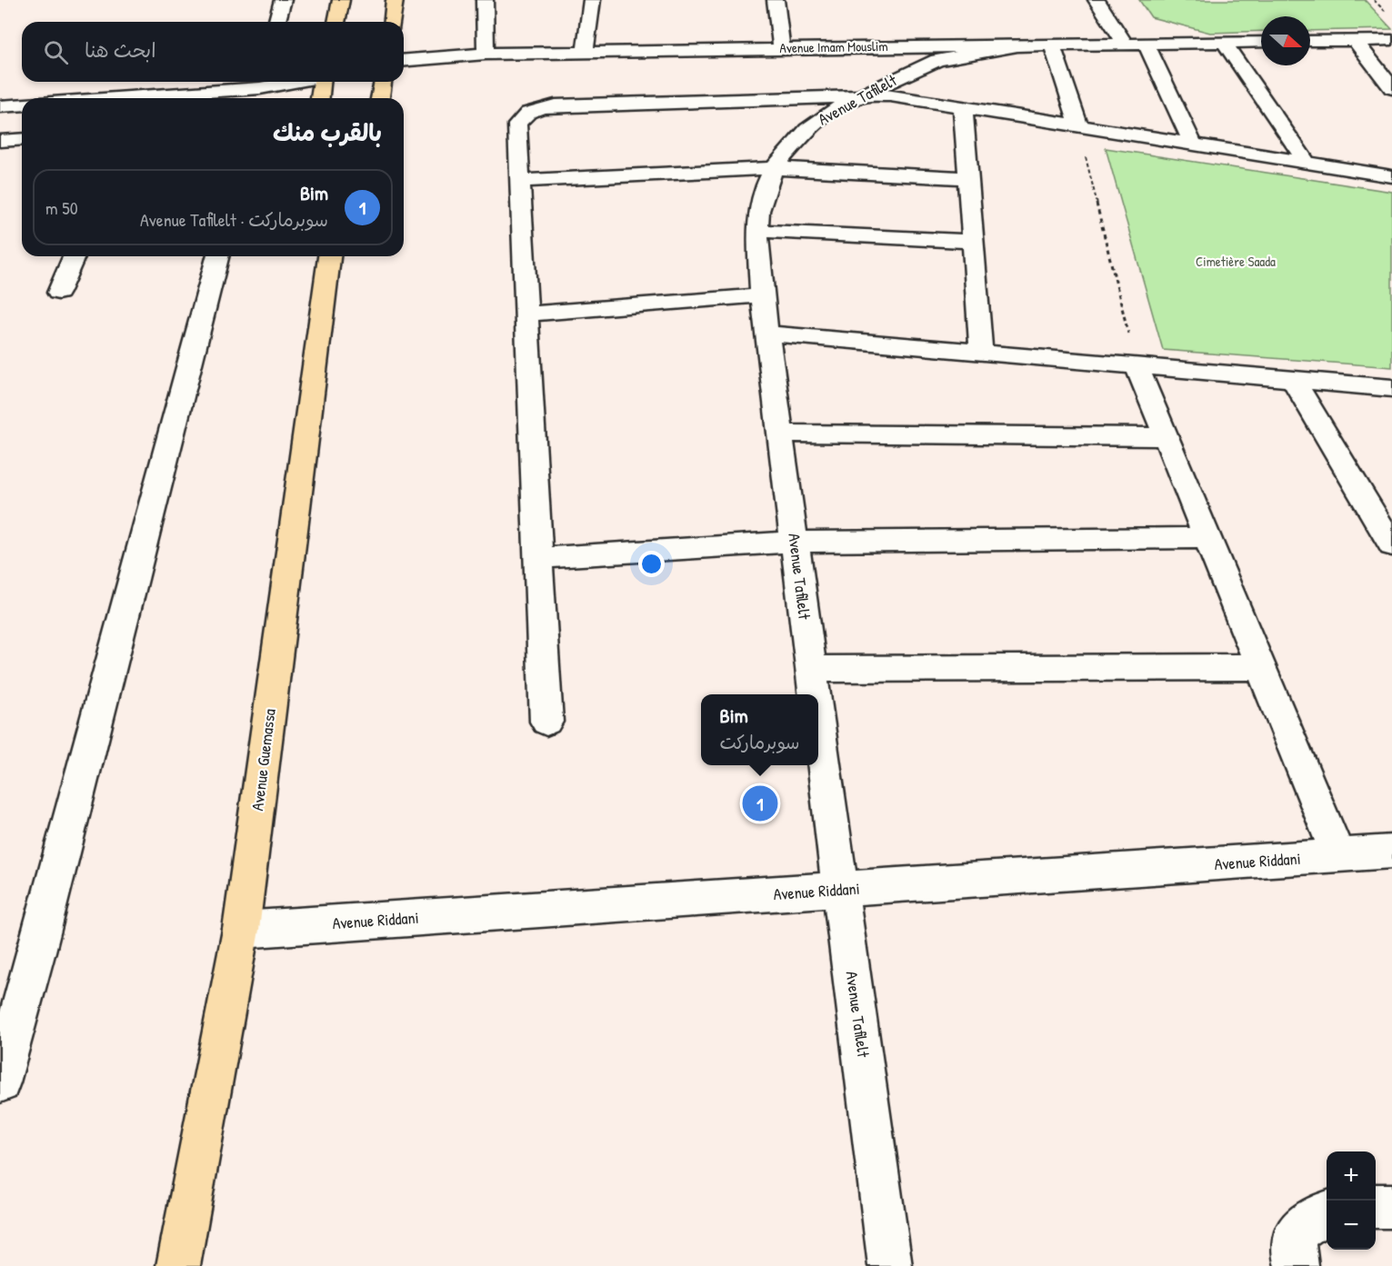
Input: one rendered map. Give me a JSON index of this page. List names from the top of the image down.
{
  "streets": {
    "main road": ["Avenue Guemassa"],
    "street": ["Avenue Imam Mouslim", "Avenue Tafilelt", "Avenue Riddani"]
  },
  "crossings": [
    ["Avenue Imam Mouslim", "Avenue Tafilelt"],
    ["Avenue Tafilelt", "Avenue Riddani"],
    ["Avenue Guemassa", "Avenue Riddani"]
  ],
  "parks": ["Cimetière Saada"],
  "north": "right",
  "page": {
    "search": "ابحث هنا",
    "heading": "بالقرب منك",
    "list": [
      {
        "mark": "1",
        "name": "Bim",
        "note": "سوبرماركت · Avenue Tafilelt",
        "value": "50 m"
      }
    ],
    "popup": ["Bim", "سوبرماركت"],
    "pins": "1",
    "map_buttons": ["+", "−"]
  }
}
